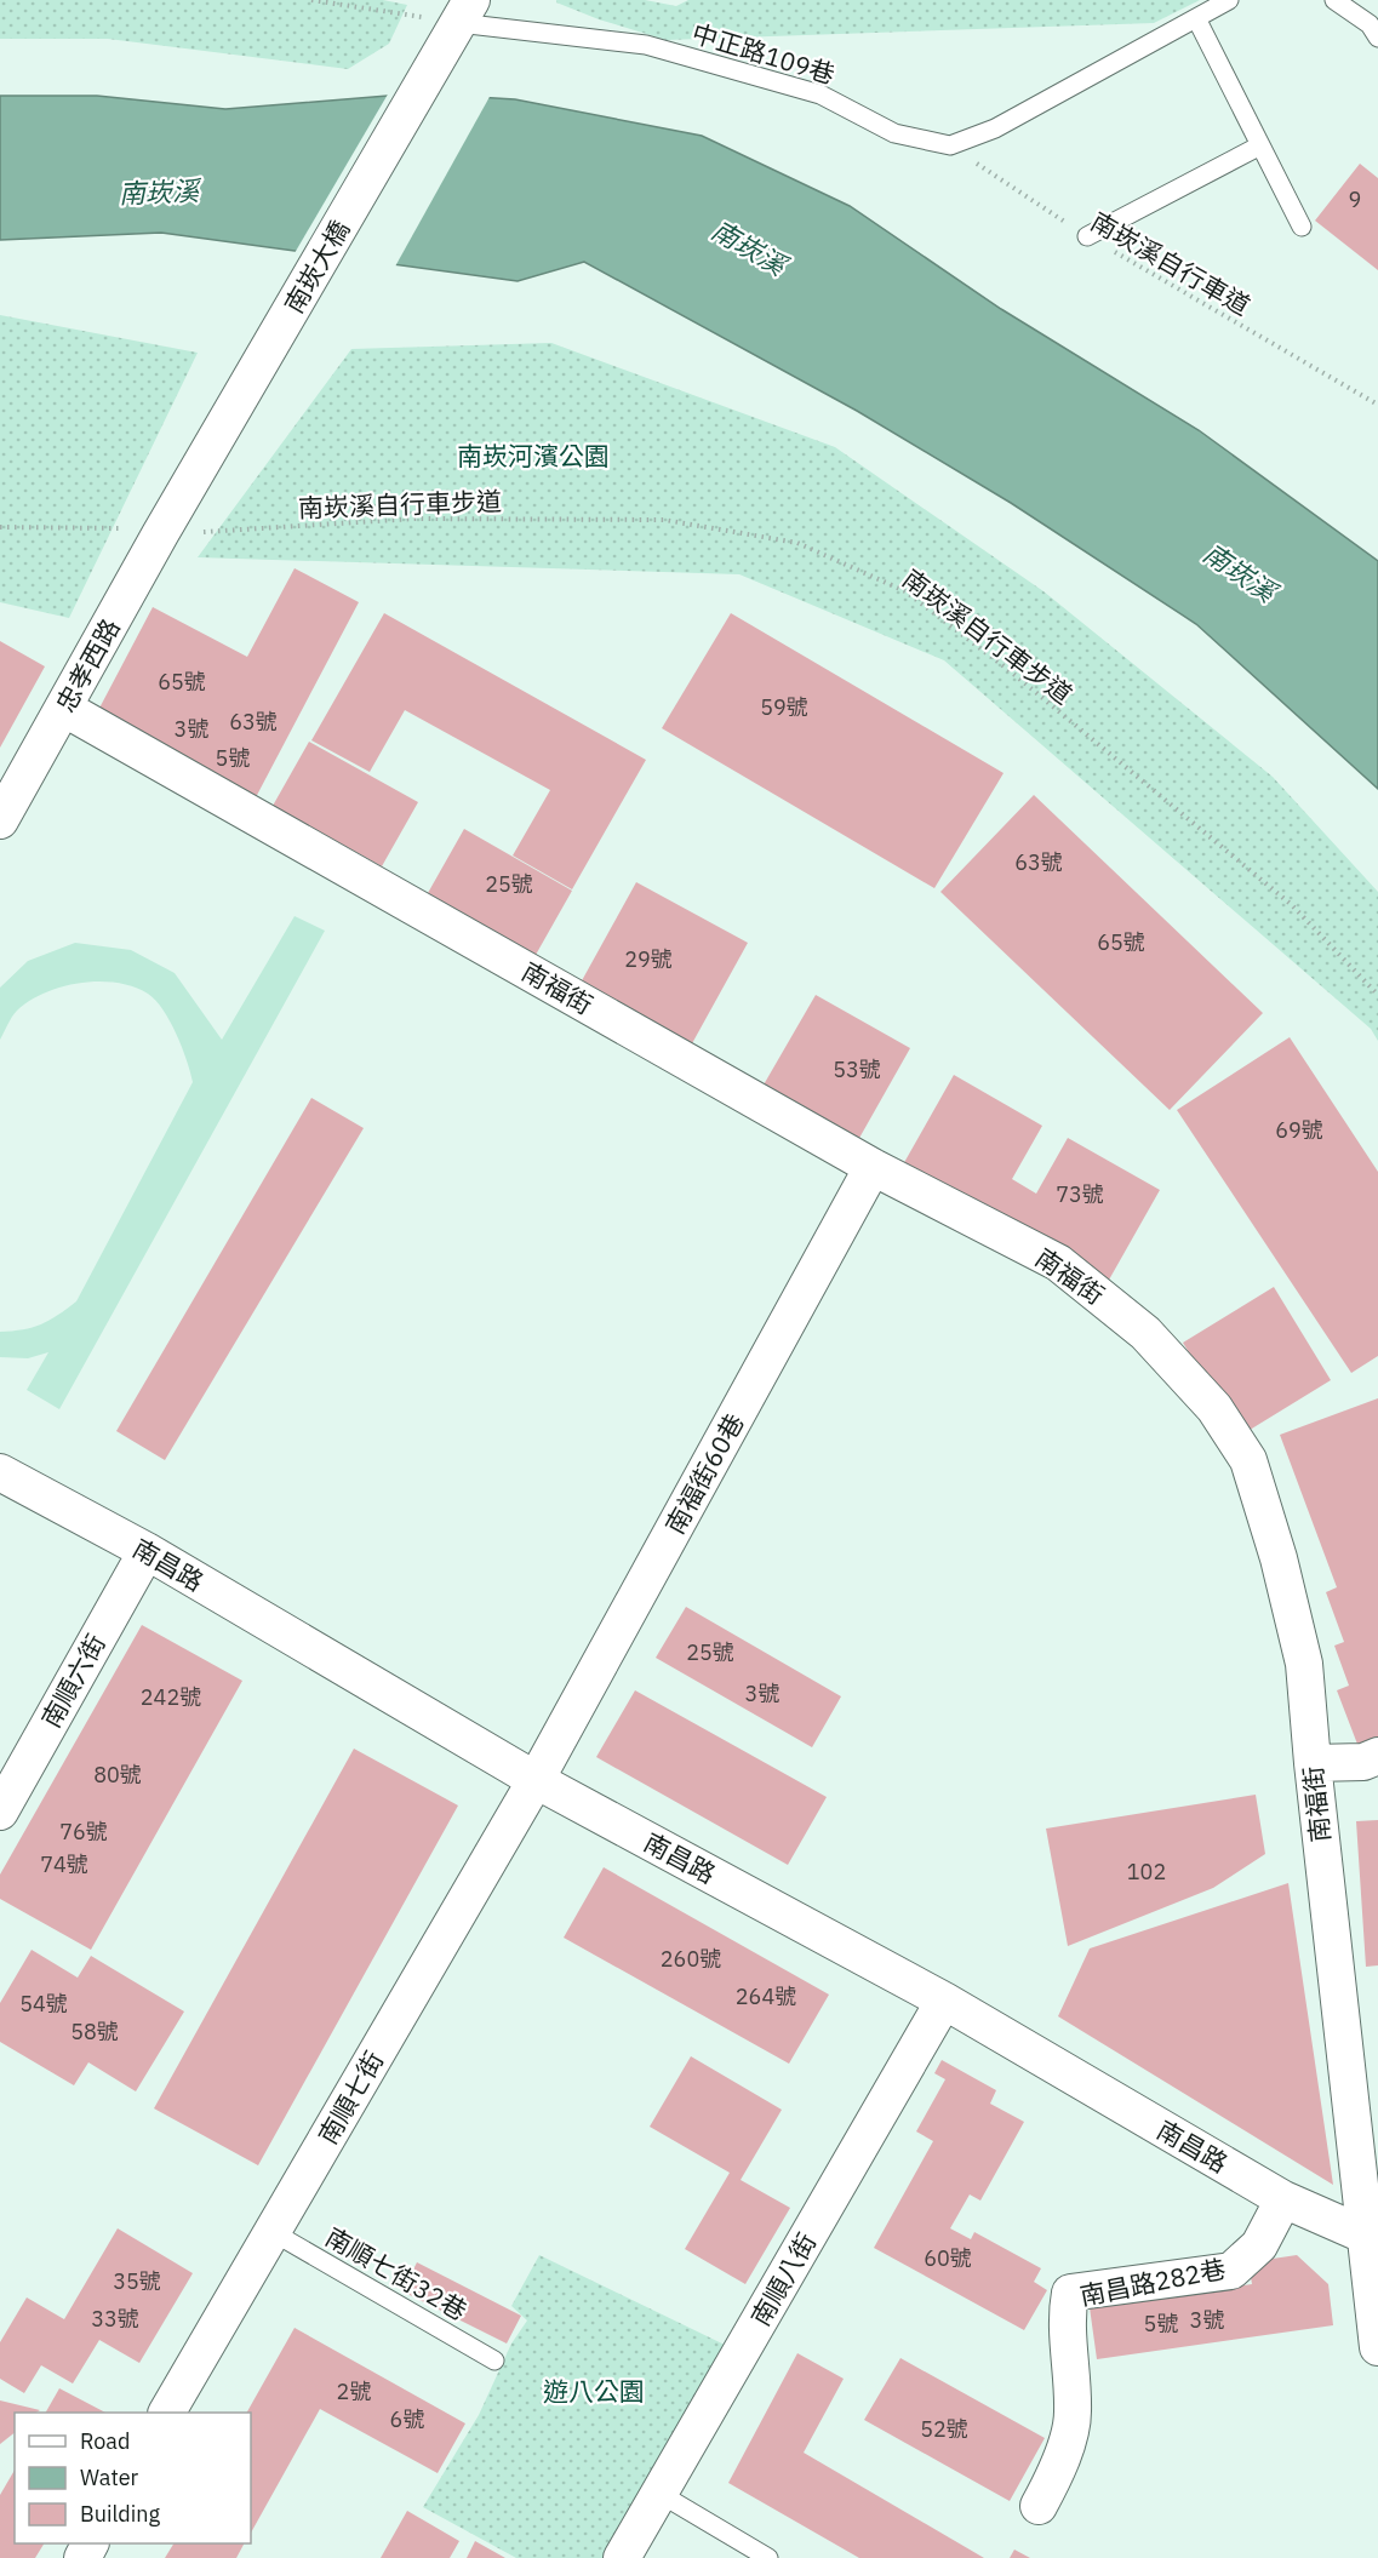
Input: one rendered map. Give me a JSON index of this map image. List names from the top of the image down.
{
  "streets": {
    "street": [
      "南崁大橋",
      "忠孝西路",
      "南福街",
      "南福街60巷",
      "南昌路",
      "南順六街",
      "南順七街",
      "南順八街",
      "南昌路282巷"
    ],
    "lane": ["中正路109巷", "南順七街32巷"],
    "path": ["南崁溪自行車道", "南崁溪自行車步道"]
  },
  "crossings": [
    ["中正路109巷", "南崁溪自行車道"],
    ["中正路109巷", "南崁大橋"],
    ["南崁大橋", "南崁溪自行車步道"],
    ["南崁大橋", "忠孝西路"],
    ["南崁溪自行車步道", "忠孝西路"],
    ["忠孝西路", "南福街"],
    ["南福街", "南福街60巷"],
    ["南福街", "南昌路"],
    ["南福街60巷", "南昌路"],
    ["南福街60巷", "南順七街"],
    ["南昌路", "南順六街"],
    ["南昌路", "南順七街"],
    ["南昌路", "南順八街"],
    ["南昌路", "南昌路282巷"],
    ["南順七街", "南順七街32巷"]
  ],
  "water": ["南崁溪"],
  "parks": ["南崁河濱公園", "遊八公園"],
  "house_numbers": [
    "9",
    "65號",
    "59號",
    "63號",
    "3號",
    "5號",
    "63號",
    "25號",
    "65號",
    "29號",
    "53號",
    "69號",
    "73號",
    "25號",
    "3號",
    "242號",
    "80號",
    "76號",
    "74號",
    "102",
    "260號",
    "264號",
    "54號",
    "58號",
    "60號",
    "35號",
    "33號",
    "3號",
    "5號",
    "2號",
    "6號",
    "52號"
  ],
  "legend": ["Road", "Water", "Building"]
}
